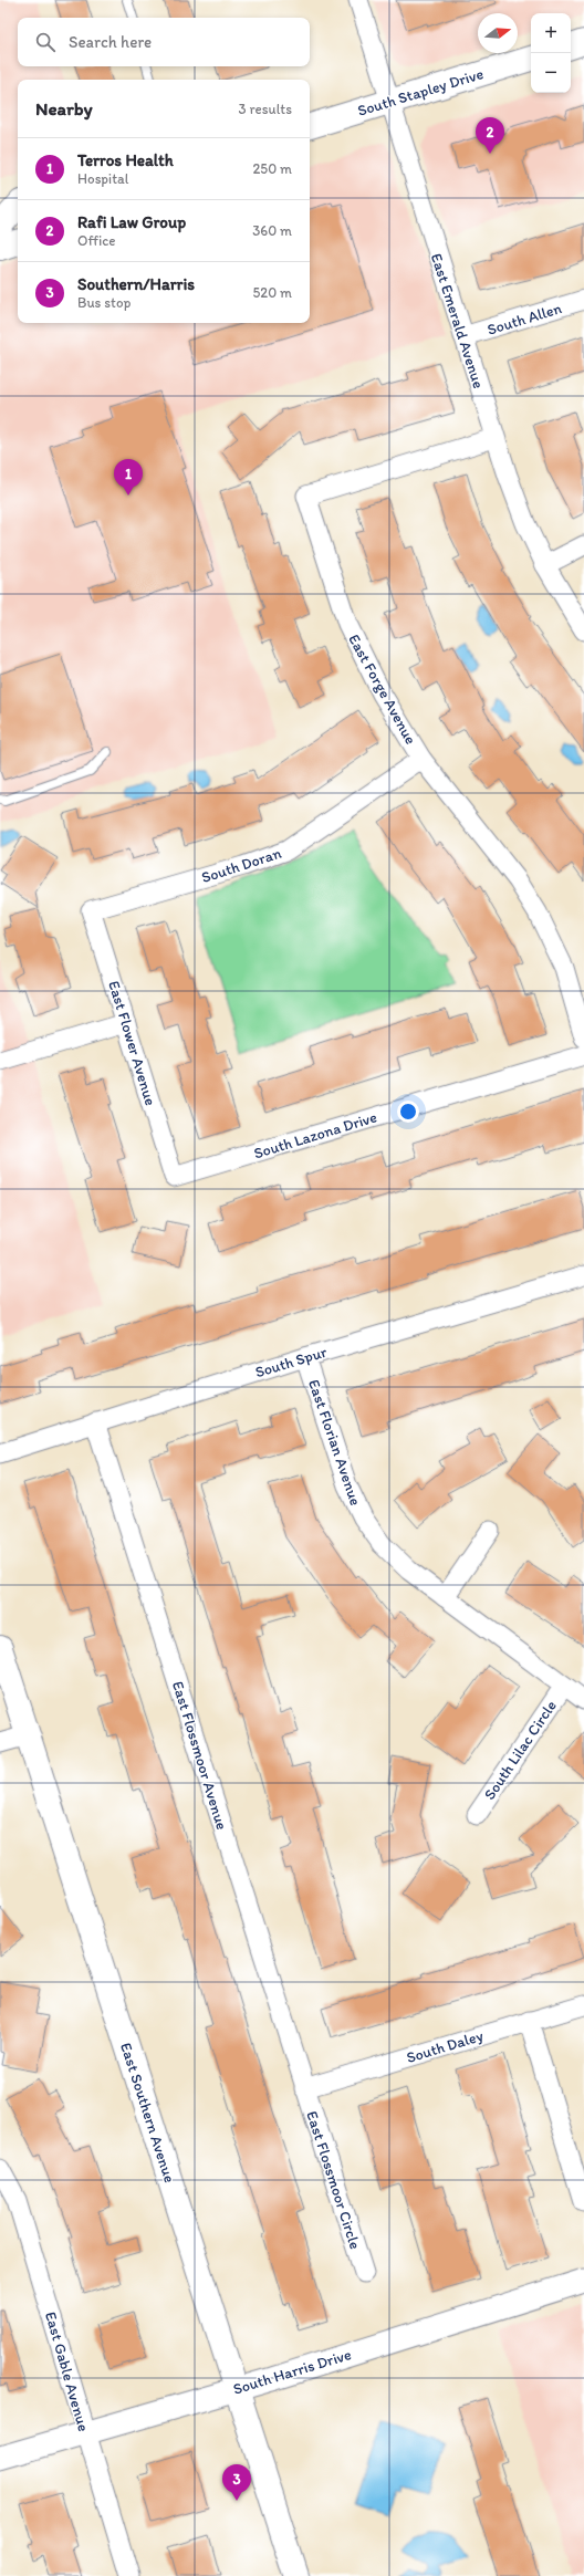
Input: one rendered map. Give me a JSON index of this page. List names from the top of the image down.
{
  "streets": {
    "main road": ["South Stapley Drive", "East Southern Avenue"],
    "street": [
      "South Allen",
      "East Emerald Avenue",
      "East Forge Avenue",
      "South Doran",
      "East Flower Avenue",
      "South Lazona Drive",
      "South Spur",
      "East Florian Avenue",
      "South Lilac Circle",
      "East Flossmoor Avenue",
      "South Daley",
      "East Flossmoor Circle",
      "East Gable Avenue",
      "South Harris Drive"
    ]
  },
  "crossings": [
    ["South Stapley Drive", "East Emerald Avenue"],
    ["South Allen", "East Emerald Avenue"],
    ["East Emerald Avenue", "East Forge Avenue"],
    ["East Forge Avenue", "South Doran"],
    ["South Doran", "East Flower Avenue"],
    ["East Flower Avenue", "South Lazona Drive"],
    ["South Spur", "East Florian Avenue"],
    ["South Spur", "East Flossmoor Avenue"],
    ["East Florian Avenue", "South Lilac Circle"],
    ["East Flossmoor Avenue", "South Daley"],
    ["East Flossmoor Avenue", "East Flossmoor Circle"],
    ["South Daley", "East Flossmoor Circle"],
    ["East Southern Avenue", "South Harris Drive"],
    ["East Gable Avenue", "South Harris Drive"]
  ],
  "north": "right",
  "page": {
    "map_buttons": ["+", "−"],
    "search": "Search here",
    "heading": ["Nearby", "3 results"],
    "pins": ["2", "1", "3"],
    "list": [
      {
        "mark": "1",
        "name": "Terros Health",
        "note": "Hospital",
        "value": "250 m"
      },
      {
        "mark": "2",
        "name": "Rafi Law Group",
        "note": "Office",
        "value": "360 m"
      },
      {
        "mark": "3",
        "name": "Southern/Harris",
        "note": "Bus stop",
        "value": "520 m"
      }
    ]
  }
}
